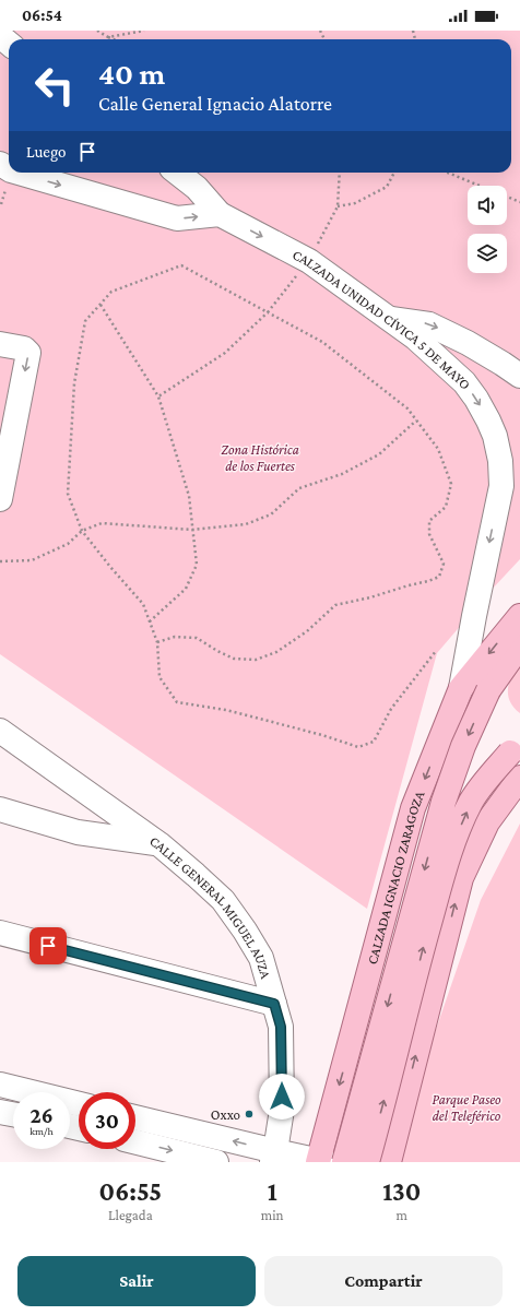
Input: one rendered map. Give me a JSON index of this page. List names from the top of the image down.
{
  "streets": {
    "main road": ["CALZADA IGNACIO ZARAGOZA"],
    "street": ["CALZADA UNIDAD CÍVICA 5 DE MAYO", "CALLE GENERAL MIGUEL AUZA"]
  },
  "crossings": [
    ["CALZADA UNIDAD CÍVICA 5 DE MAYO", "CALZADA IGNACIO ZARAGOZA"]
  ],
  "one_way": ["CALZADA UNIDAD CÍVICA 5 DE MAYO"],
  "parks": ["Zona Histórica de los Fuertes", "Parque Paseo del Teleférico"],
  "places": ["Oxxo"],
  "page": {
    "status": "06:54",
    "turn": ["40 m", "Calle General Ignacio Alatorre"],
    "then": "Luego",
    "speed": "26 km/h",
    "limit": "30",
    "eta": [
      "06:55",
      "Llegada",
      "1",
      "min",
      "130",
      "m"
    ],
    "buttons": ["Salir", "Compartir"]
  }
}
